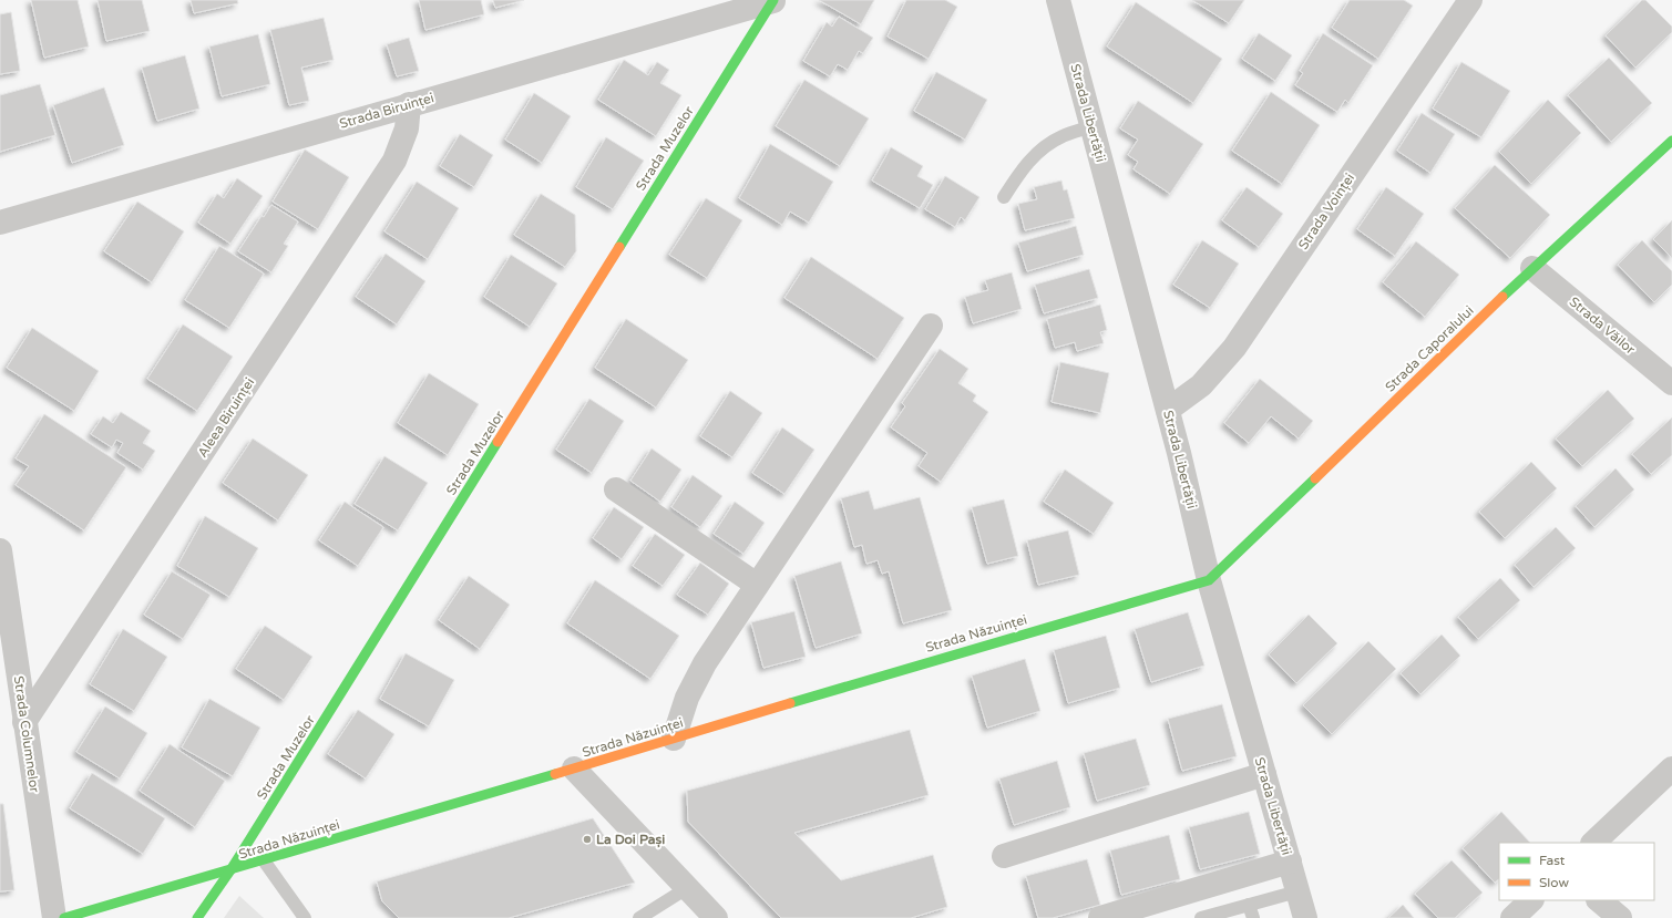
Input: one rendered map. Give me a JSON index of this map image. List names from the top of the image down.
{
  "streets": {
    "street": [
      "Strada Biruinței",
      "Strada Libertății",
      "Strada Muzelor",
      "Strada Voinței",
      "Strada Văilor",
      "Strada Caporalului",
      "Aleea Biruinței",
      "Strada Năzuinței",
      "Strada Columnelor"
    ]
  },
  "crossings": [
    ["Strada Biruinței", "Strada Muzelor"],
    ["Strada Biruinței", "Aleea Biruinței"],
    ["Strada Libertății", "Strada Voinței"],
    ["Strada Libertății", "Strada Caporalului"],
    ["Strada Libertății", "Strada Năzuinței"],
    ["Strada Muzelor", "Strada Năzuinței"],
    ["Strada Văilor", "Strada Caporalului"],
    ["Strada Caporalului", "Strada Năzuinței"],
    ["Aleea Biruinței", "Strada Columnelor"]
  ],
  "places": ["La Doi Pași"],
  "legend": ["Fast", "Slow"]
}
